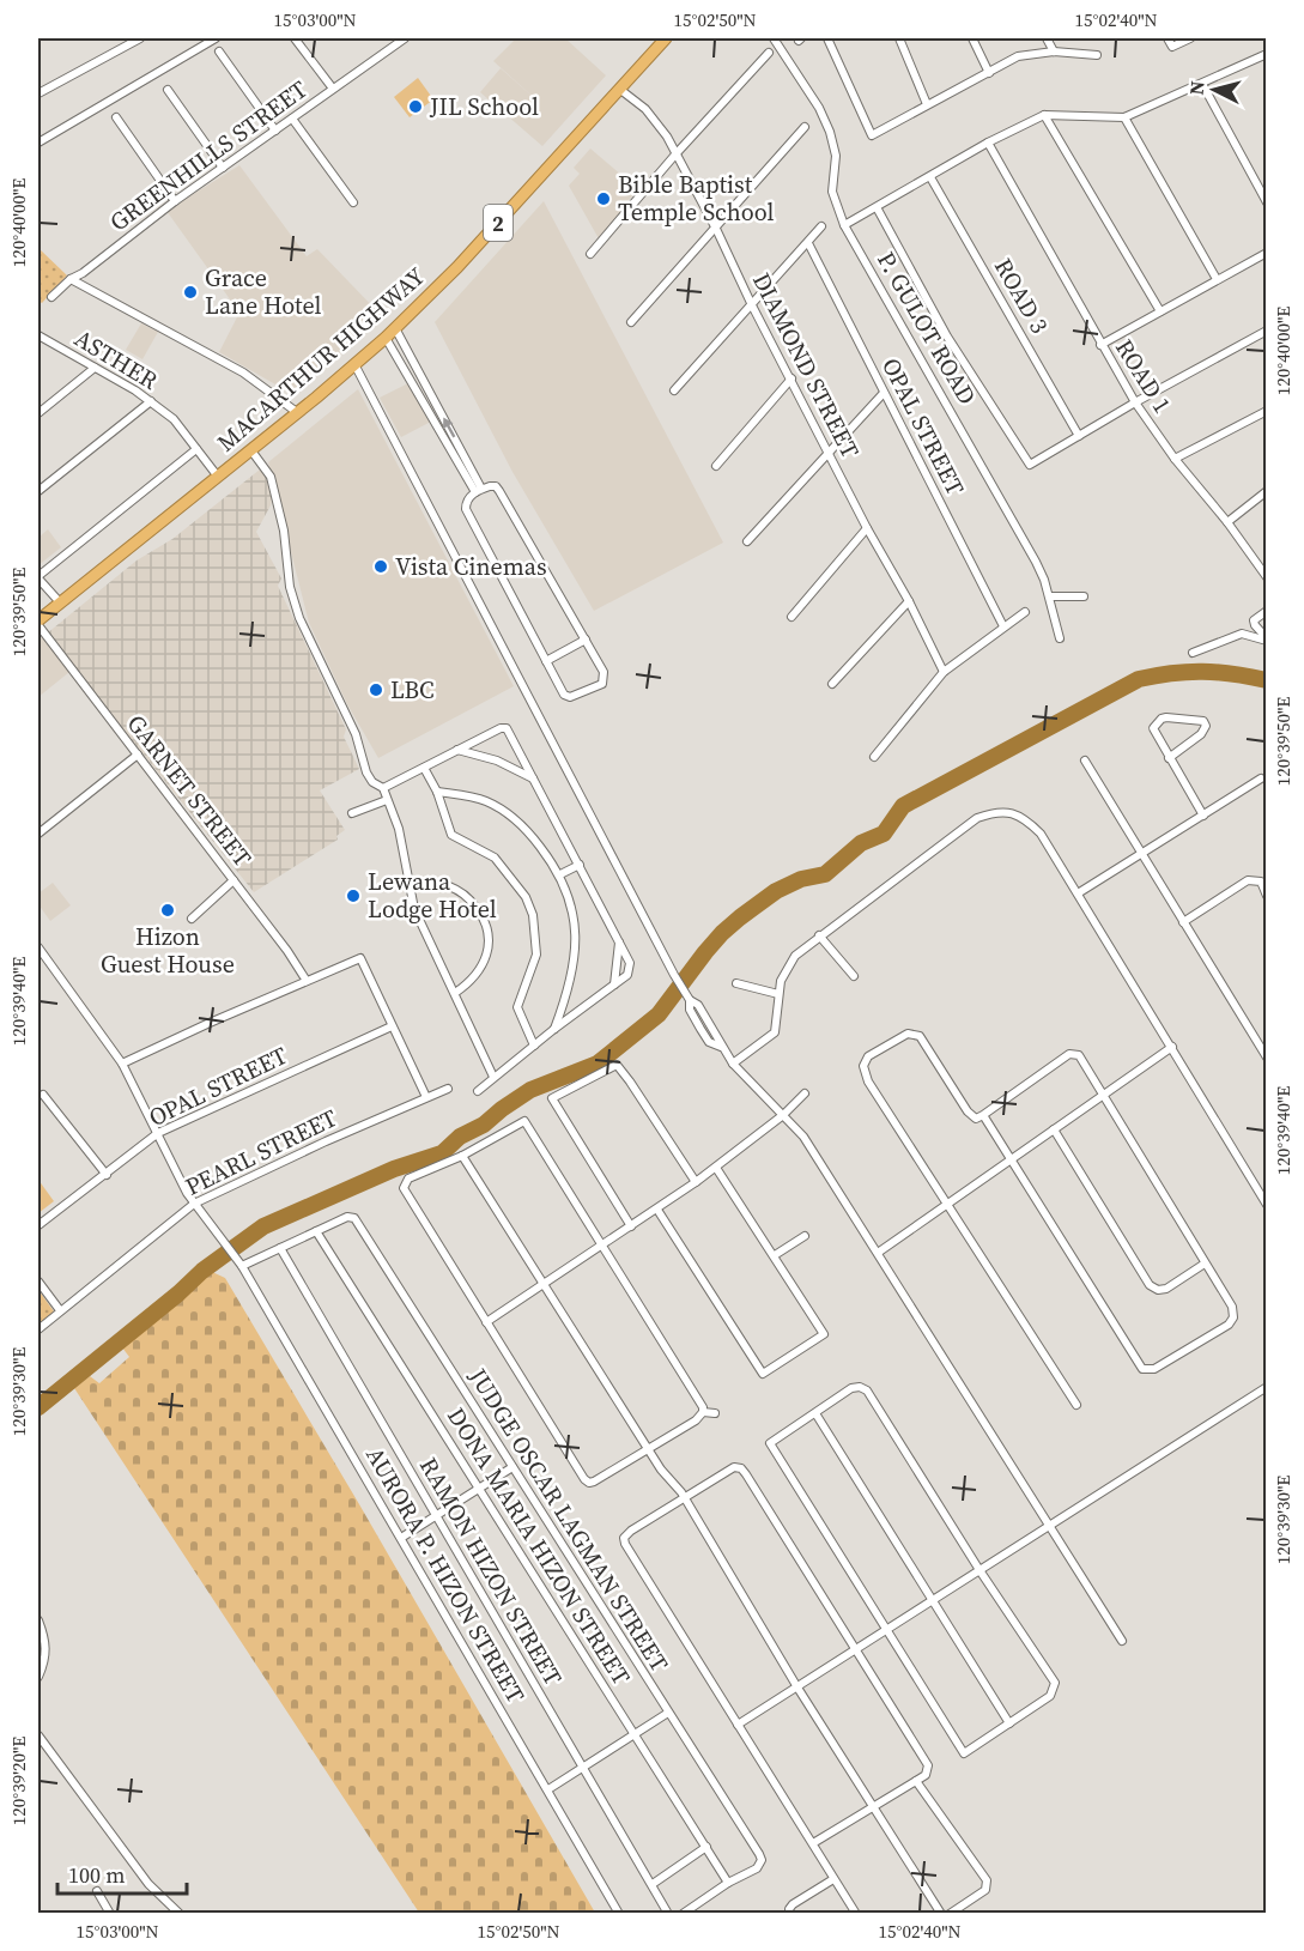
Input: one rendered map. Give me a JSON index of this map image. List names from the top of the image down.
{
  "streets": {
    "highway": ["2", "MACARTHUR HIGHWAY"],
    "street": [
      "GREENHILLS STREET",
      "ROAD 3",
      "P. GULOT ROAD",
      "ASTHER",
      "DIAMOND STREET",
      "ROAD 1",
      "OPAL STREET",
      "GARNET STREET",
      "PEARL STREET",
      "JUDGE OSCAR LAGMAN STREET",
      "DONA MARIA HIZON STREET",
      "RAMON HIZON STREET",
      "AURORA P. HIZON STREET"
    ]
  },
  "crossings": [
    ["ASTHER", "MACARTHUR HIGHWAY"],
    ["MACARTHUR HIGHWAY", "DIAMOND STREET"],
    ["MACARTHUR HIGHWAY", "GARNET STREET"],
    ["OPAL STREET", "AURORA P. HIZON STREET"],
    ["PEARL STREET", "AURORA P. HIZON STREET"],
    ["JUDGE OSCAR LAGMAN STREET", "DONA MARIA HIZON STREET"]
  ],
  "places": [
    "JIL School",
    "Bible Baptist Temple School",
    "Grace Lane Hotel",
    "Vista Cinemas",
    "LBC",
    "Lewana Lodge Hotel",
    "Hizon Guest House"
  ],
  "scale_bar": "100 m",
  "north": "left",
  "coordinates": [
    "15°03'00\"N",
    "15°02'50\"N",
    "15°02'40\"N",
    "120°40'00\"E",
    "120°39'50\"E",
    "120°39'40\"E",
    "120°39'30\"E",
    "120°39'20\"E"
  ]
}
